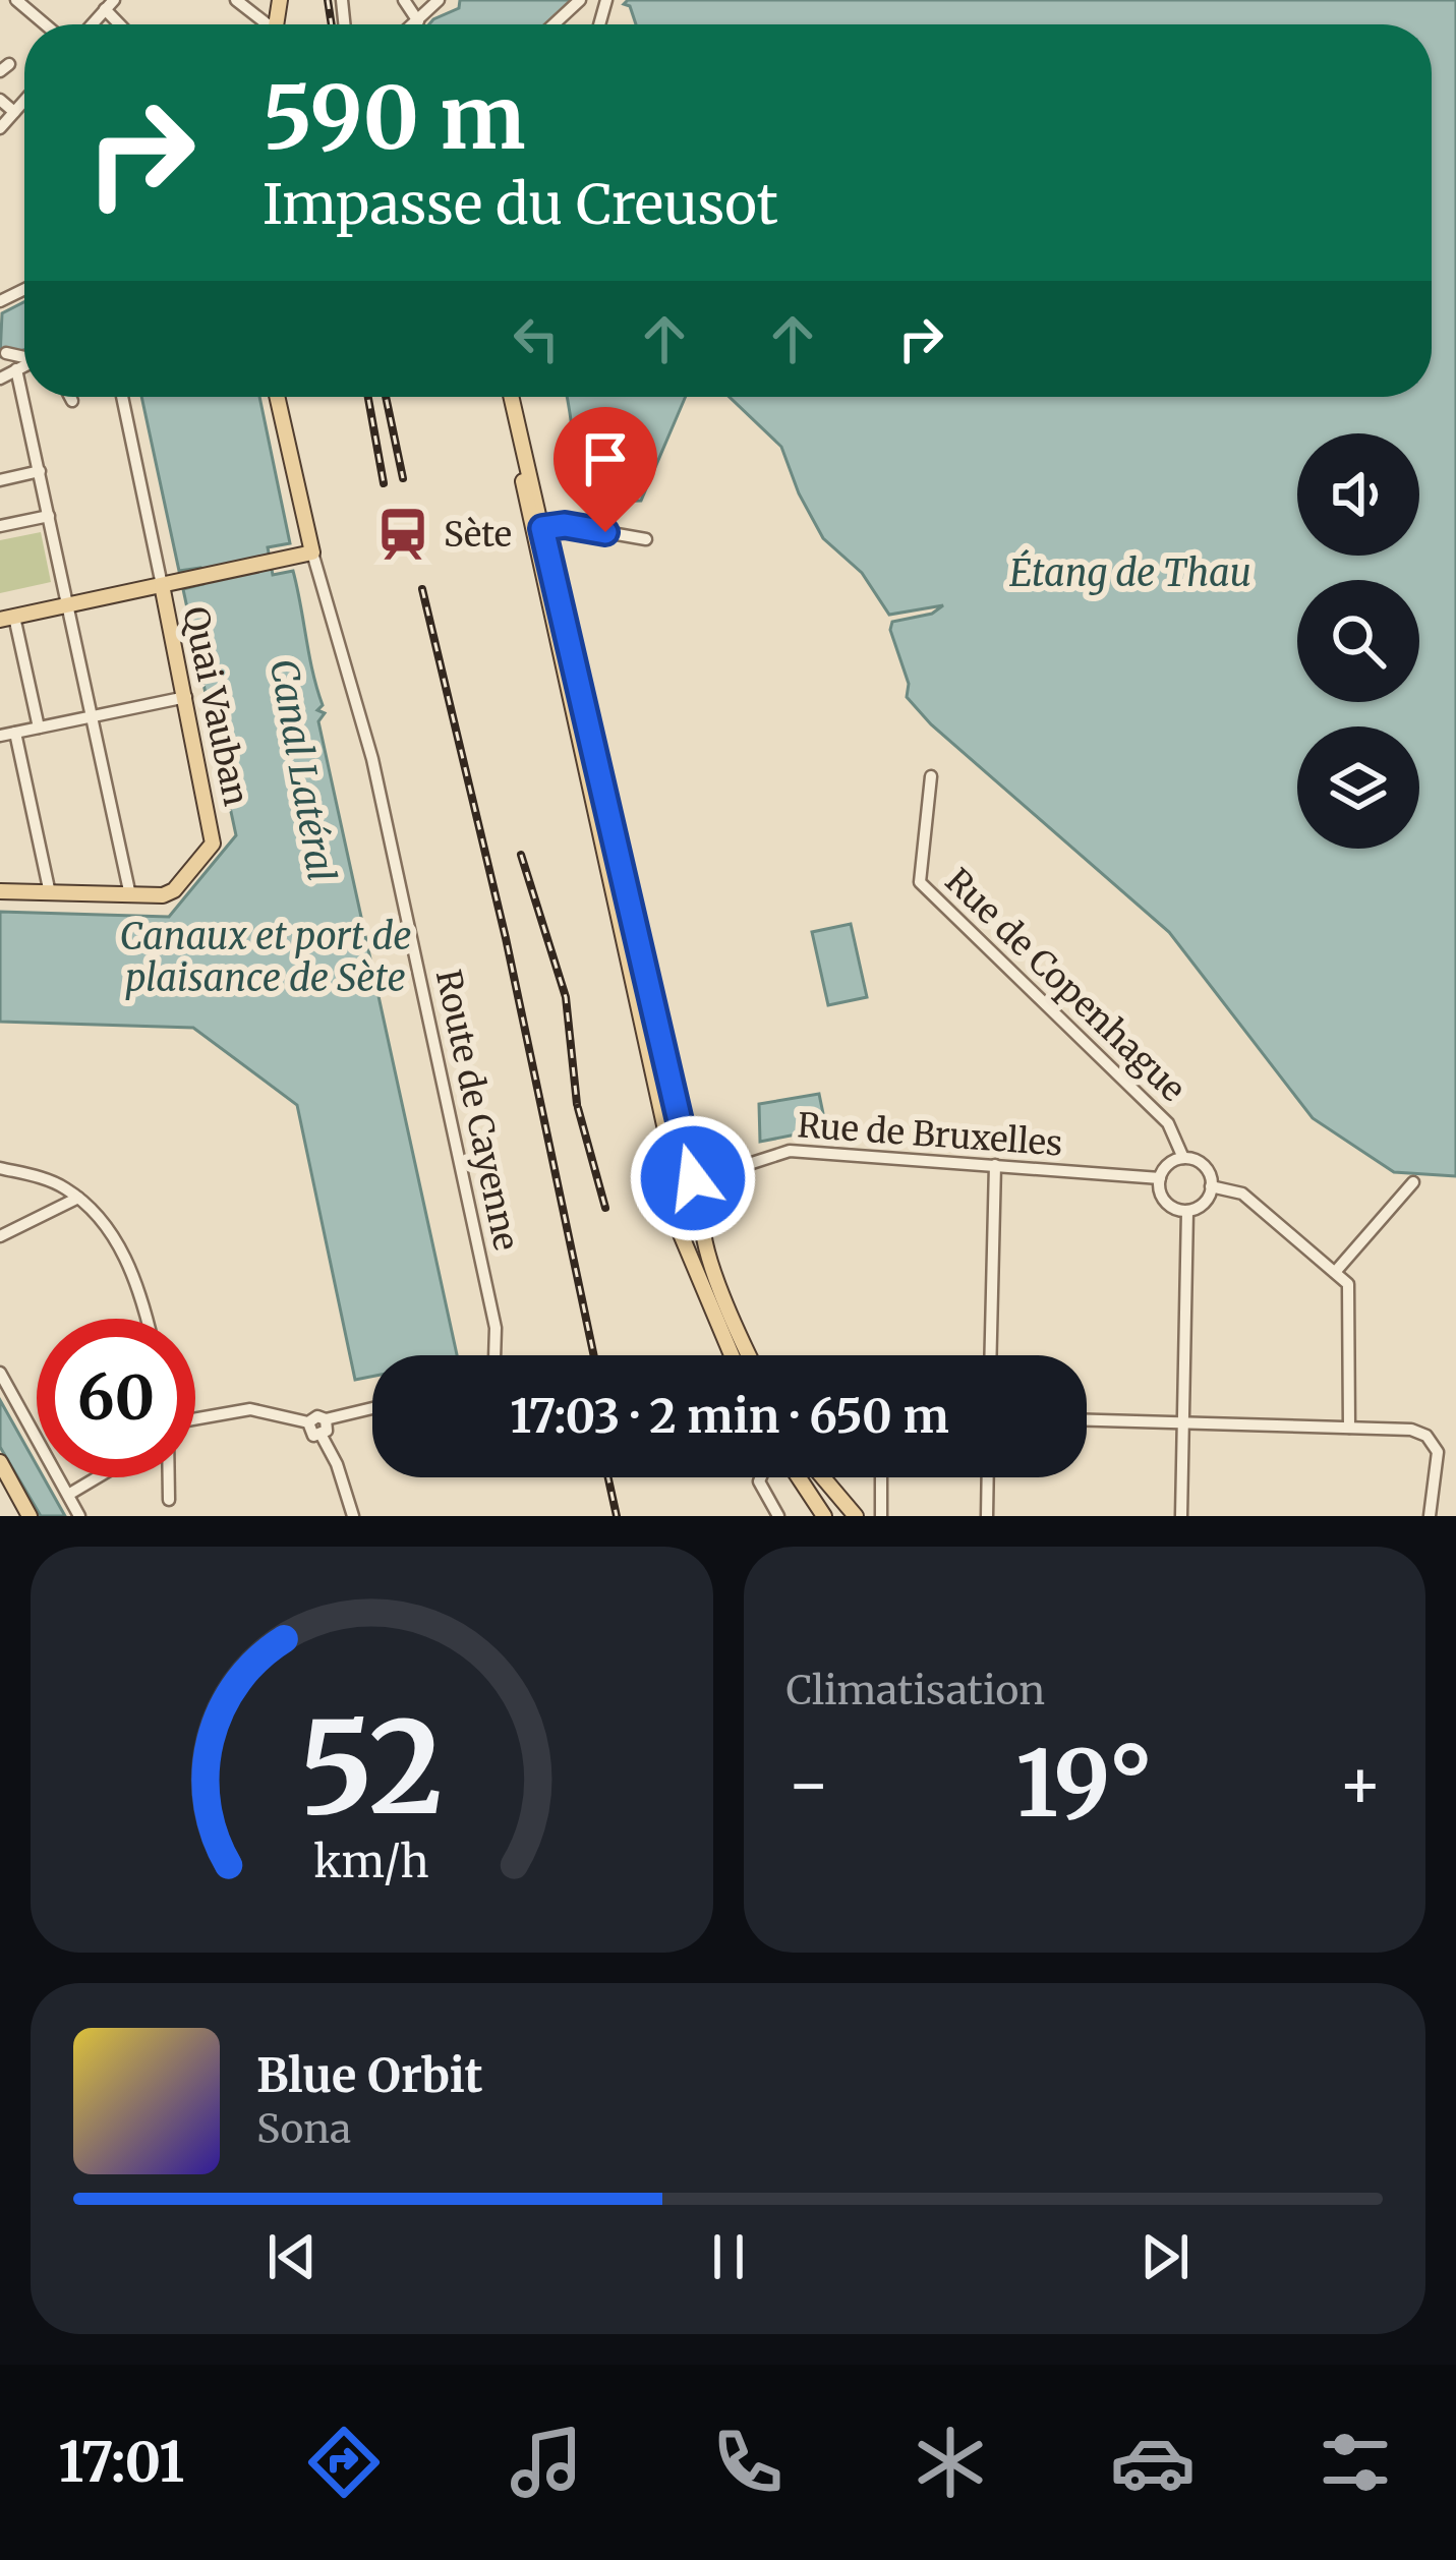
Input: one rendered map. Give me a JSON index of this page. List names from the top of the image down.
{
  "streets": {
    "main road": ["Quai Vauban"],
    "street": ["Rue de Copenhague", "Route de Cayenne", "Rue de Bruxelles"]
  },
  "crossings": [
    ["Rue de Copenhague", "Rue de Bruxelles"]
  ],
  "water": ["Étang de Thau", "Canal Latéral", "Canaux et port de plaisance de Sète"],
  "places": {
    "station": ["Sète"]
  },
  "page": {
    "turn": ["590 m", "Impasse du Creusot"],
    "limit": "60",
    "trip": "17:03 · 2 min · 650 m",
    "tile": "Climatisation",
    "heat": ["−", "19°", "+"],
    "song": ["Blue Orbit", "Sona"],
    "tabs": "17:01",
    "gauge": ["52", "km/h"]
  }
}
